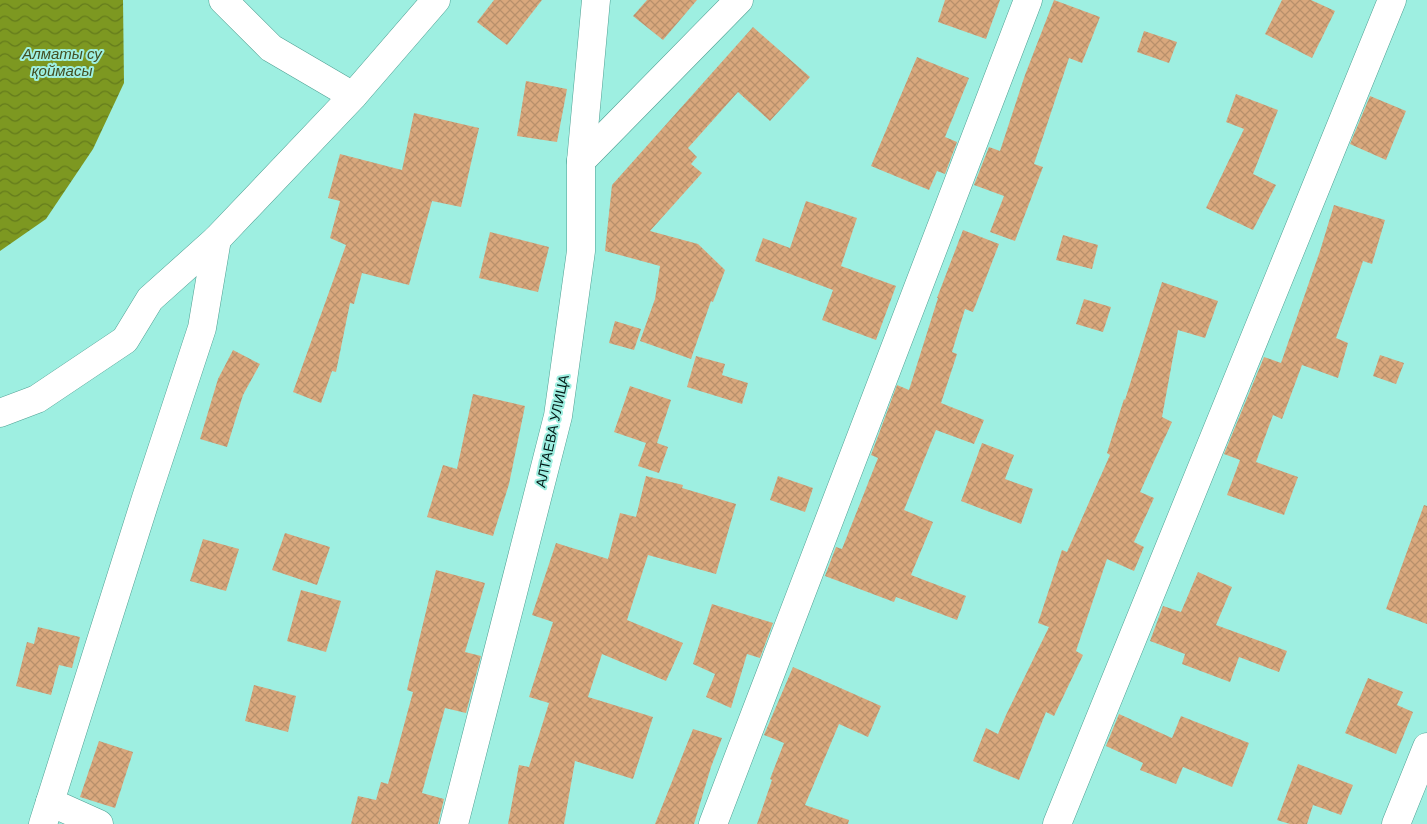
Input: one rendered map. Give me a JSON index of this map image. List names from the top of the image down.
{
  "streets": {
    "street": ["АЛТАЕВА УЛИЦА"]
  },
  "water": ["Алматы су қоймасы"]
}
